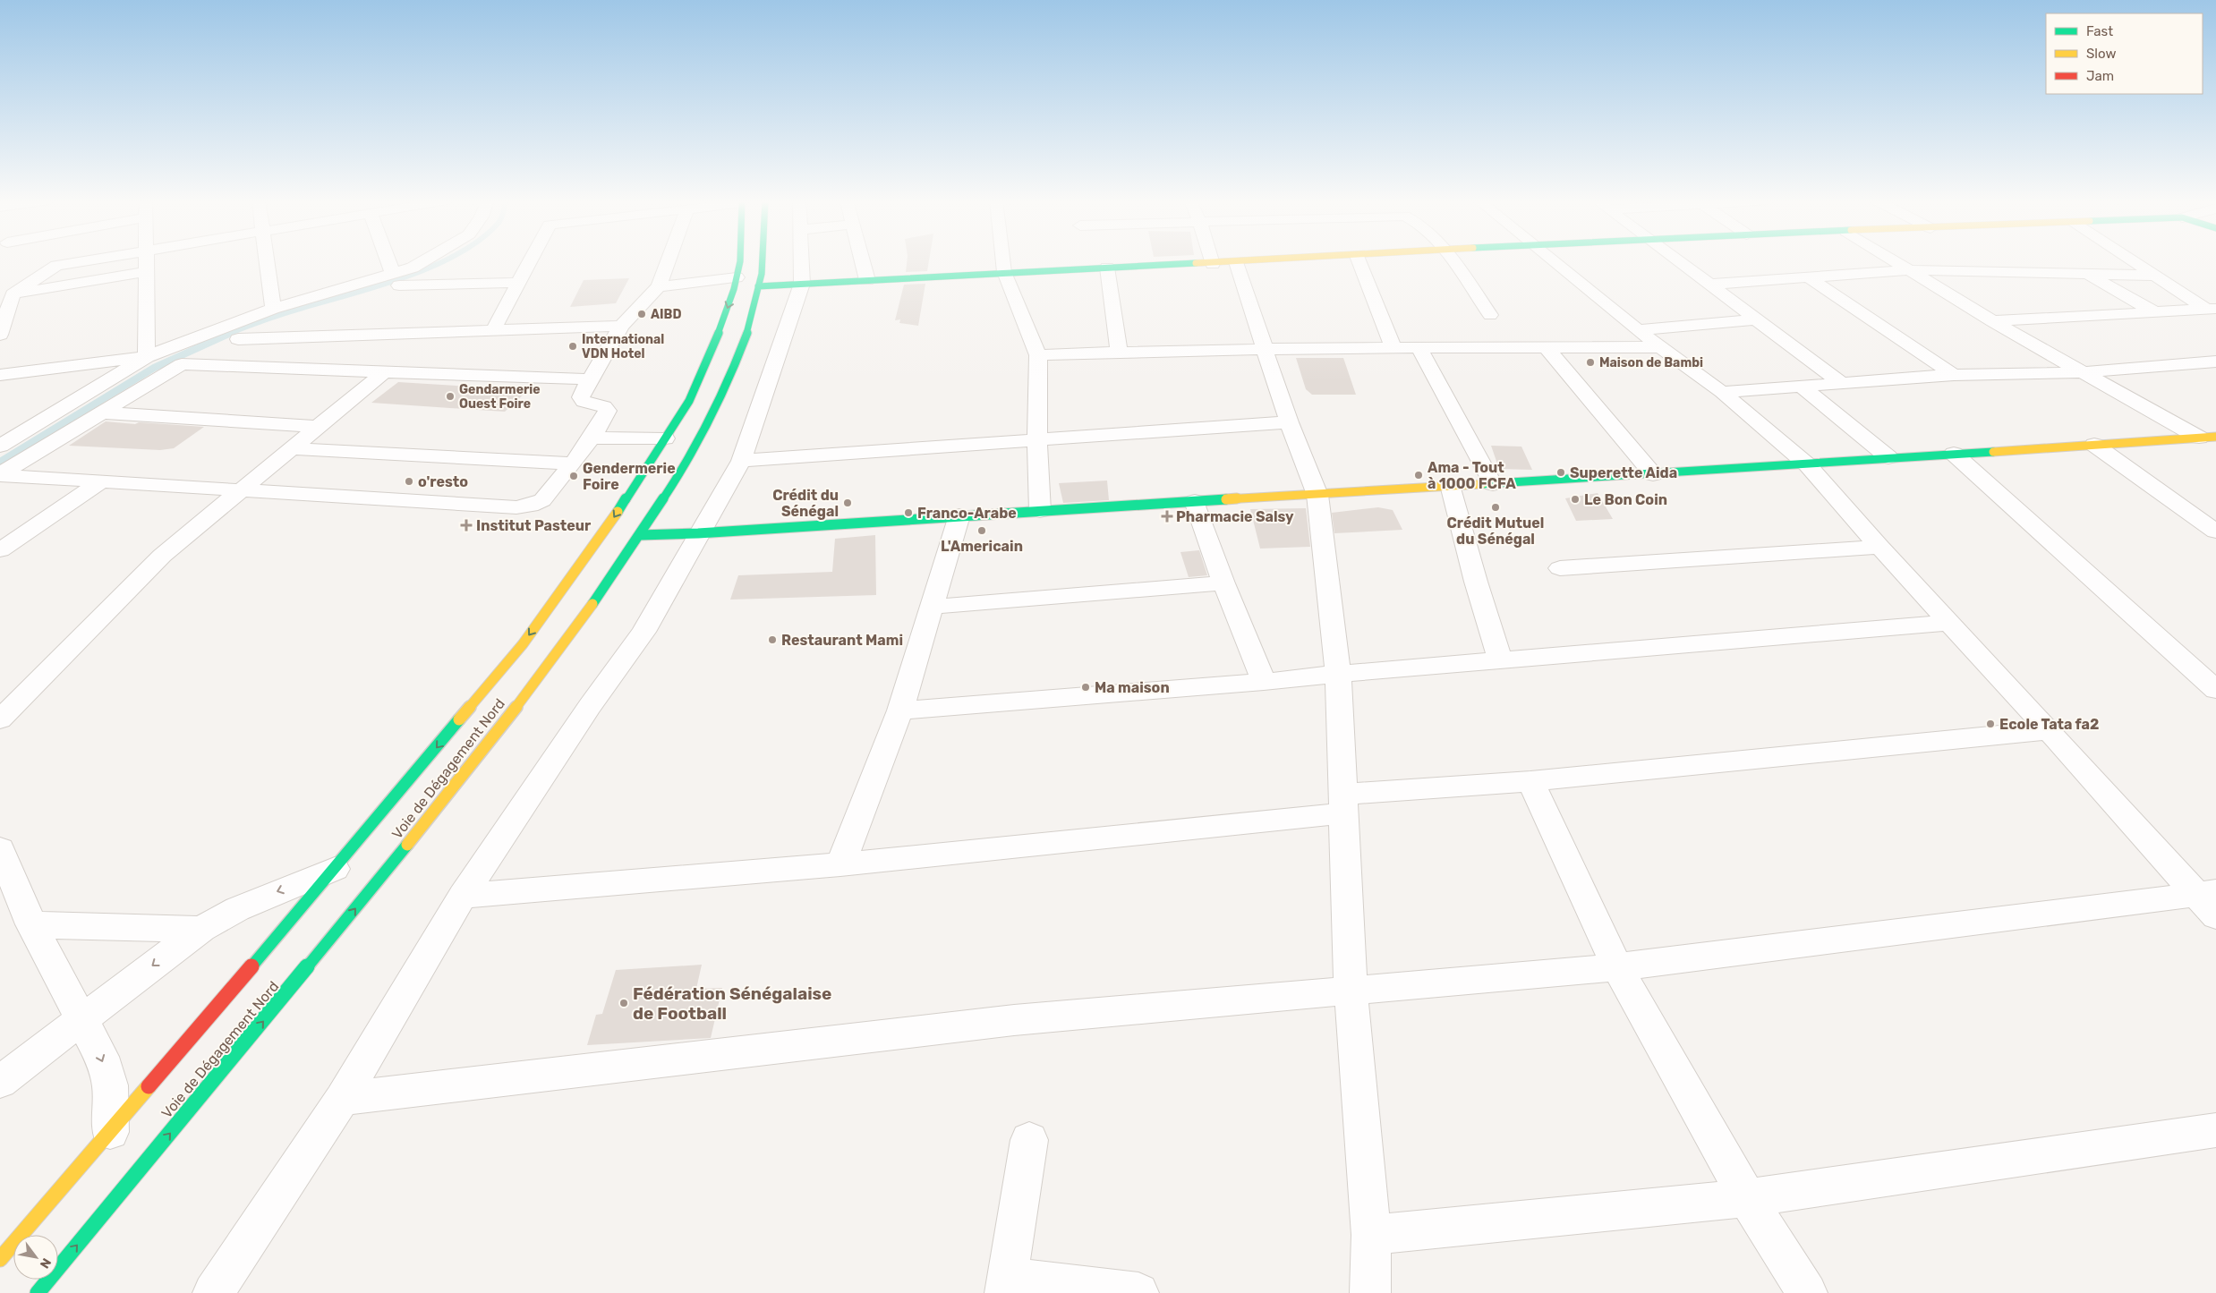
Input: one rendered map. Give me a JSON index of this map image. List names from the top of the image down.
{
  "streets": {
    "main road": ["Voie de Dégagement Nord"]
  },
  "places": {
    "other": [
      "AIBD",
      "International VDN Hotel",
      "Maison de Bambi",
      "Gendarmerie Ouest Foire",
      "Superette Aida",
      "Ama - Tout à 1000 FCFA",
      "Gendermerie Foire",
      "o'resto",
      "Le Bon Coin",
      "Crédit du Sénégal",
      "Crédit Mutuel du Sénégal",
      "Franco-Arabe",
      "L'Americain",
      "Restaurant Mami",
      "Ma maison",
      "Ecole Tata fa2",
      "Fédération Sénégalaise de Football"
    ],
    "health": ["Pharmacie Salsy", "Institut Pasteur"]
  },
  "legend": ["Fast", "Slow", "Jam"],
  "north": "bottom right"
}
